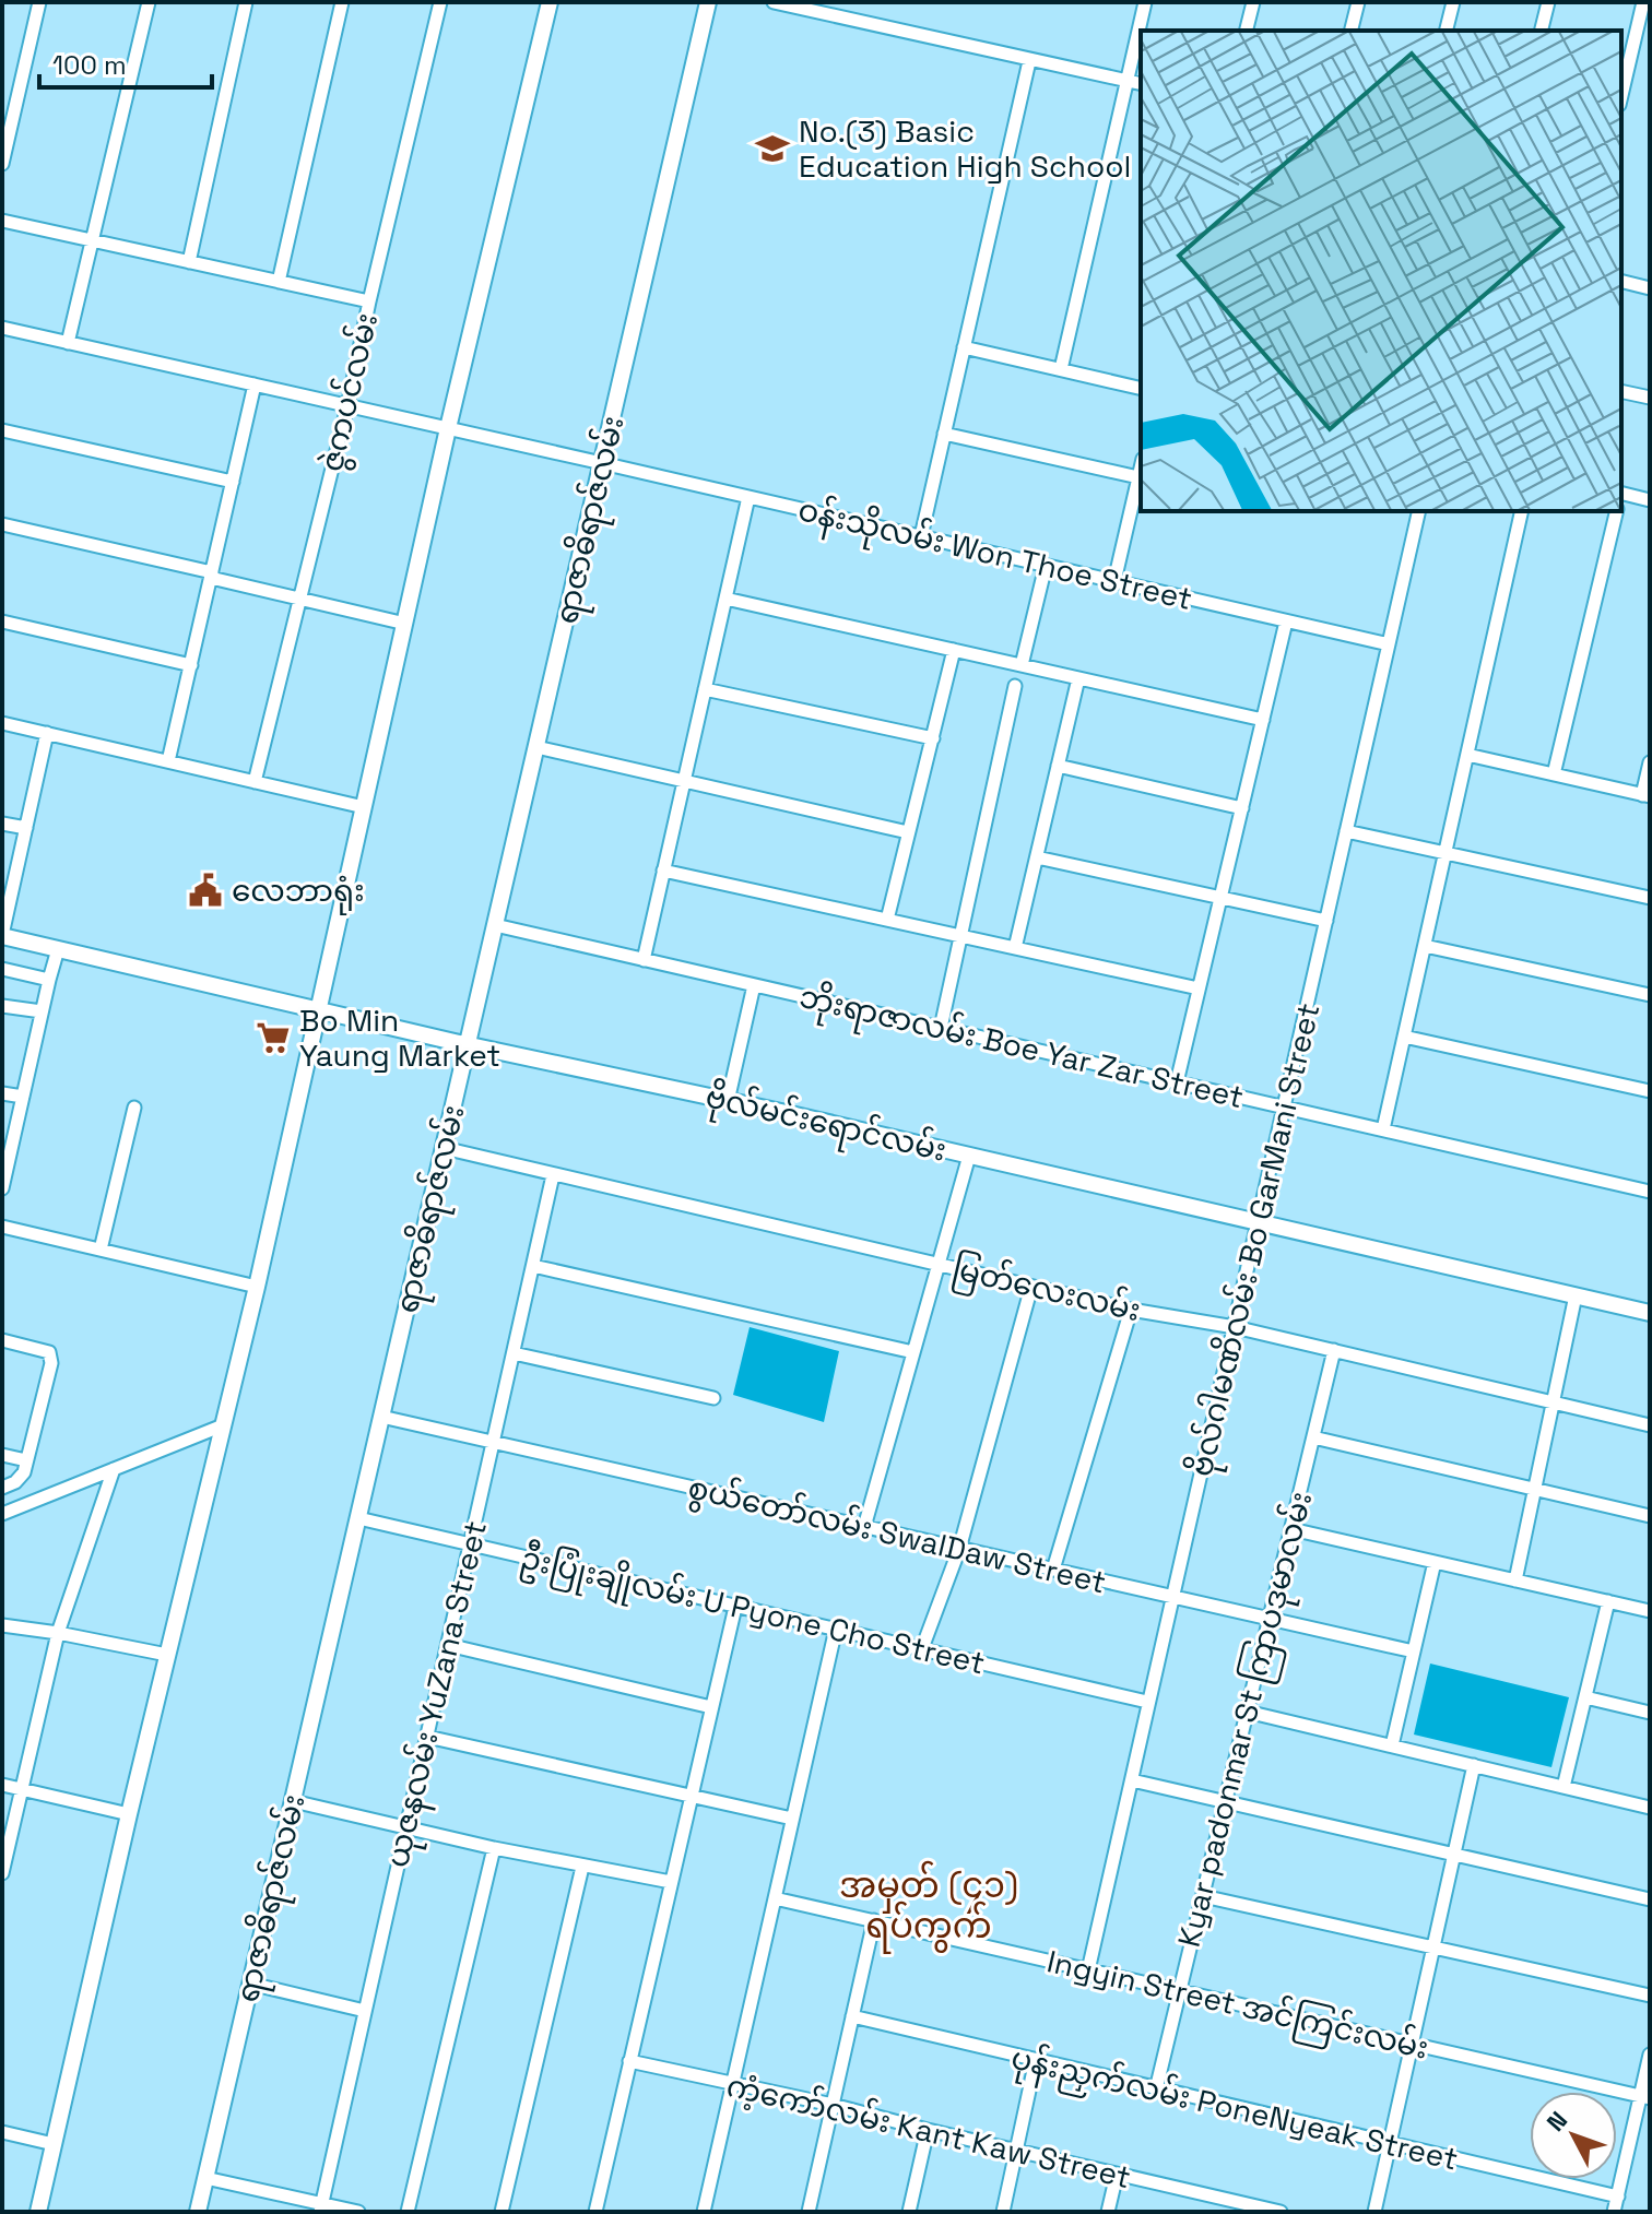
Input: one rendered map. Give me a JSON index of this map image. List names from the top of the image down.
{
  "streets": {
    "street": [
      "ဇွဲကပင်လမ်း",
      "ရာဇာဓိရာဇ်လမ်း",
      "ဝန်းသိုလမ်း Won Thoe Street",
      "ဘိုးရာဇာလမ်း Boe Yar Zar Street",
      "ဗိုလ်မင်းရောင်လမ်း",
      "ဗိုလ်ဂါမဏိလမ်း Bo GarMani Street",
      "မြတ်လေးလမ်း",
      "စွယ်တော်လမ်း SwalDaw Street",
      "ဦးပြုံးချိုလမ်း U Pyone Cho Street",
      "ယုဇနလမ်း YuZana Street",
      "Kyar padonmar St ကြာပဒုမာလမ်း",
      "Ingyin Street အင်ကြင်းလမ်း",
      "ပုန်းညှက်လမ်း PoneNyeak Street",
      "ကံ့ကော်လမ်း Kant Kaw Street"
    ]
  },
  "crossings": [
    ["ဇွဲကပင်လမ်း", "ဝန်းသိုလမ်း Won Thoe Street"],
    ["ရာဇာဓိရာဇ်လမ်း", "ဝန်းသိုလမ်း Won Thoe Street"],
    ["ရာဇာဓိရာဇ်လမ်း", "ဘိုးရာဇာလမ်း Boe Yar Zar Street"],
    ["ရာဇာဓိရာဇ်လမ်း", "ဗိုလ်မင်းရောင်လမ်း"],
    ["ရာဇာဓိရာဇ်လမ်း", "မြတ်လေးလမ်း"],
    ["ရာဇာဓိရာဇ်လမ်း", "စွယ်တော်လမ်း SwalDaw Street"],
    ["ရာဇာဓိရာဇ်လမ်း", "ဦးပြုံးချိုလမ်း U Pyone Cho Street"],
    ["ဝန်းသိုလမ်း Won Thoe Street", "ဗိုလ်ဂါမဏိလမ်း Bo GarMani Street"],
    ["ဘိုးရာဇာလမ်း Boe Yar Zar Street", "ဗိုလ်ဂါမဏိလမ်း Bo GarMani Street"],
    ["ဗိုလ်မင်းရောင်လမ်း", "ဗိုလ်ဂါမဏိလမ်း Bo GarMani Street"],
    ["ဗိုလ်ဂါမဏိလမ်း Bo GarMani Street", "မြတ်လေးလမ်း"],
    ["ဗိုလ်ဂါမဏိလမ်း Bo GarMani Street", "စွယ်တော်လမ်း SwalDaw Street"],
    ["ဗိုလ်ဂါမဏိလမ်း Bo GarMani Street", "ဦးပြုံးချိုလမ်း U Pyone Cho Street"],
    ["ဗိုလ်ဂါမဏိလမ်း Bo GarMani Street", "Ingyin Street အင်ကြင်းလမ်း"],
    ["မြတ်လေးလမ်း", "ယုဇနလမ်း YuZana Street"],
    ["မြတ်လေးလမ်း", "Kyar padonmar St ကြာပဒုမာလမ်း"],
    ["စွယ်တော်လမ်း SwalDaw Street", "ယုဇနလမ်း YuZana Street"],
    ["စွယ်တော်လမ်း SwalDaw Street", "Kyar padonmar St ကြာပဒုမာလမ်း"],
    ["ဦးပြုံးချိုလမ်း U Pyone Cho Street", "ယုဇနလမ်း YuZana Street"],
    ["Kyar padonmar St ကြာပဒုမာလမ်း", "Ingyin Street အင်ကြင်းလမ်း"],
    ["Kyar padonmar St ကြာပဒုမာလမ်း", "ပုန်းညှက်လမ်း PoneNyeak Street"]
  ],
  "districts": ["အမှတ် (၄၁) ရပ်ကွက်"],
  "places": {
    "school or university": ["No.(3) Basic Education High School"],
    "public building": ["လေဘာရုံး"],
    "supermarket": ["Bo Min Yaung Market"]
  },
  "scale_bar": "100 m",
  "north": "top left"
}
